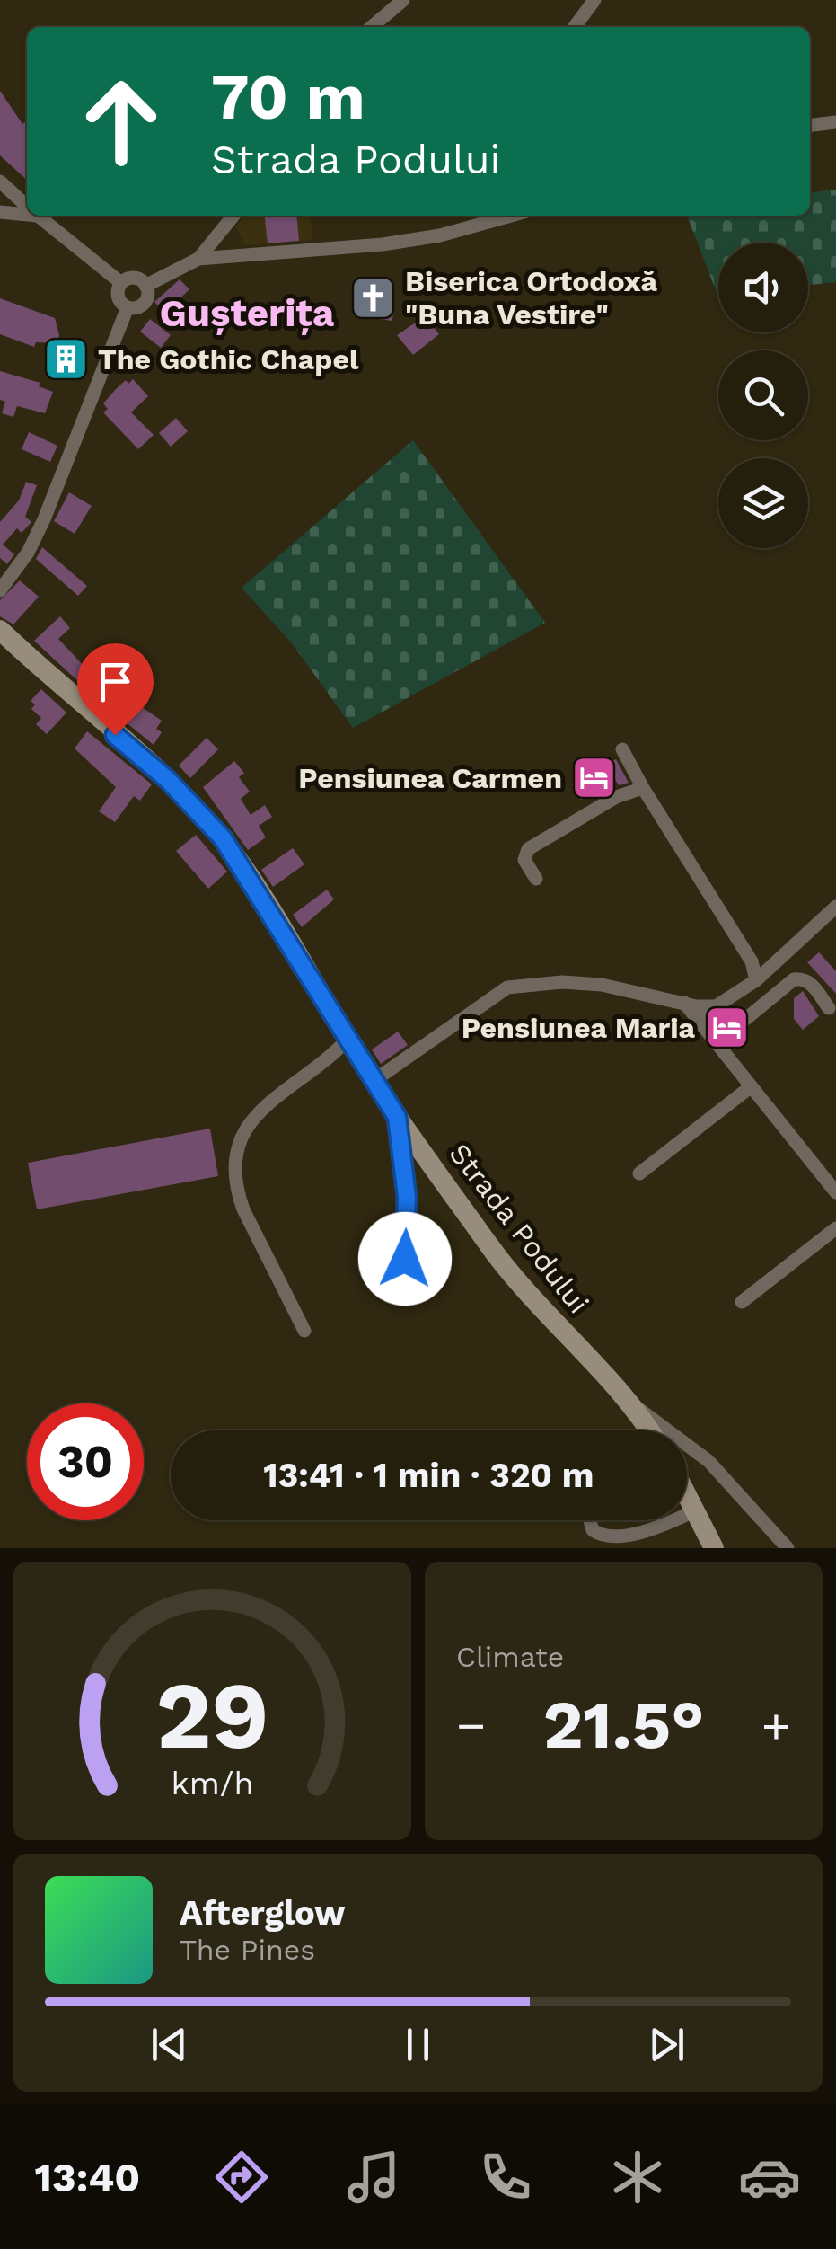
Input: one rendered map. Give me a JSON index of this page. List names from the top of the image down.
{
  "streets": {
    "street": ["Strada Podului"]
  },
  "districts": ["Gușterița"],
  "places": {
    "church": ["Biserica Ortodoxă \"Buna Vestire\""],
    "building": ["The Gothic Chapel"],
    "hotel": ["Pensiunea Carmen", "Pensiunea Maria"]
  },
  "page": {
    "turn": ["70 m", "Strada Podului"],
    "limit": "30",
    "trip": "13:41 · 1 min · 320 m",
    "tile": "Climate",
    "heat": ["−", "21.5°", "+"],
    "song": ["Afterglow", "The Pines"],
    "tabs": "13:40",
    "gauge": ["29", "km/h"]
  }
}
